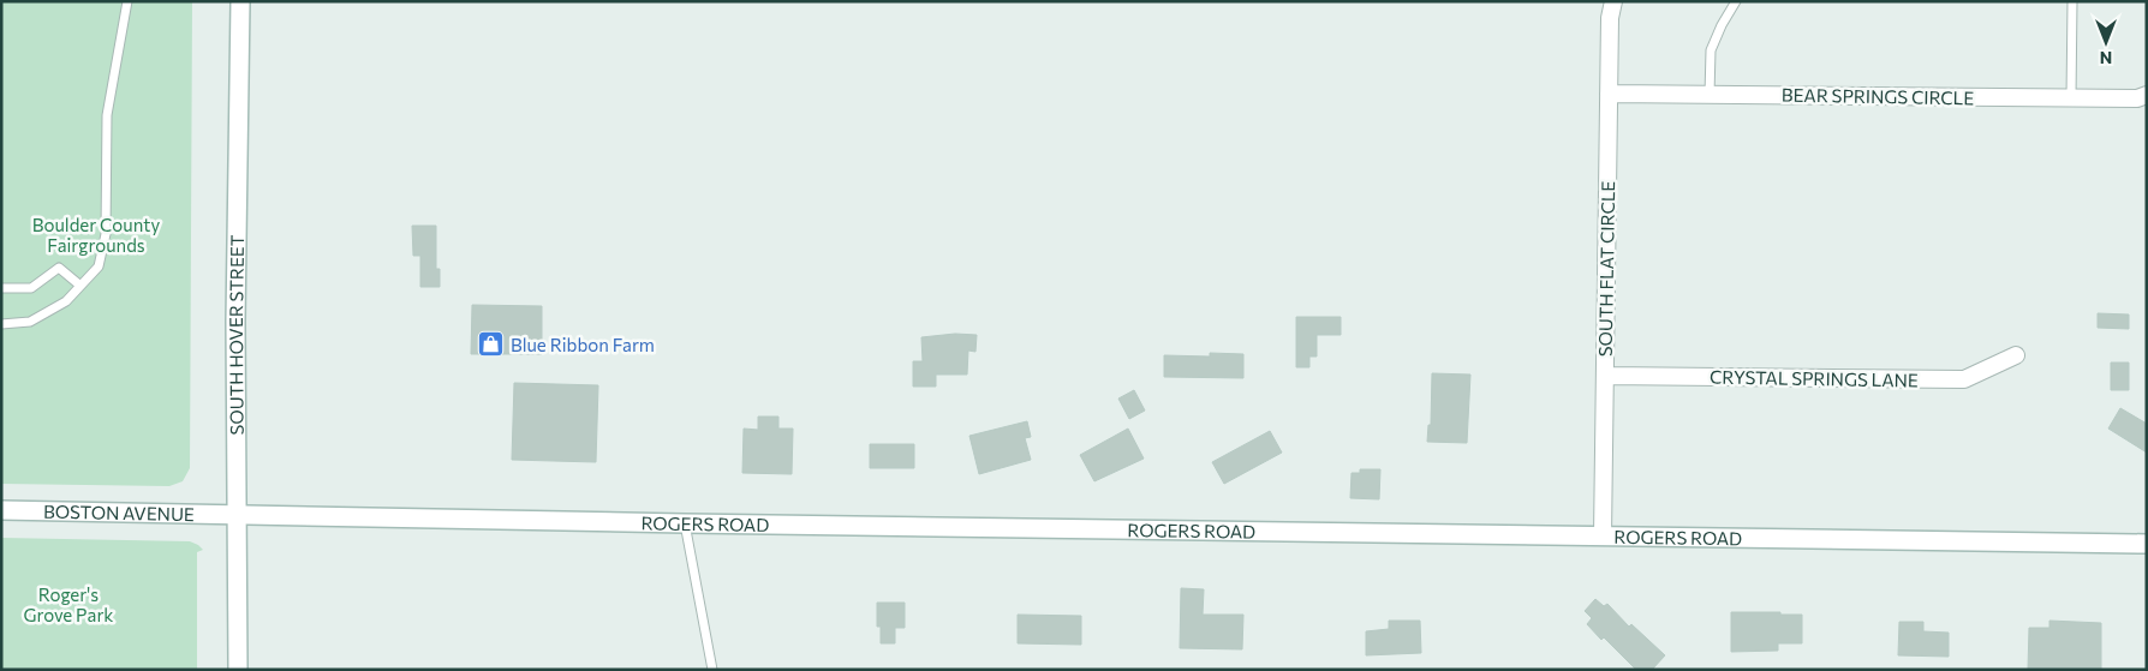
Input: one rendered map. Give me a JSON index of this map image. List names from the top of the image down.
{
  "streets": {
    "street": [
      "BEAR SPRINGS CIRCLE",
      "SOUTH FLAT CIRCLE",
      "SOUTH HOVER STREET",
      "CRYSTAL SPRINGS LANE",
      "BOSTON AVENUE",
      "ROGERS ROAD"
    ]
  },
  "crossings": [
    ["BEAR SPRINGS CIRCLE", "SOUTH FLAT CIRCLE"],
    ["SOUTH FLAT CIRCLE", "CRYSTAL SPRINGS LANE"],
    ["SOUTH FLAT CIRCLE", "ROGERS ROAD"],
    ["SOUTH HOVER STREET", "BOSTON AVENUE"],
    ["SOUTH HOVER STREET", "ROGERS ROAD"],
    ["BOSTON AVENUE", "ROGERS ROAD"]
  ],
  "parks": ["Boulder County Fairgrounds", "Roger's Grove Park"],
  "places": {
    "shop": ["Blue Ribbon Farm"]
  },
  "north": "bottom"
}
